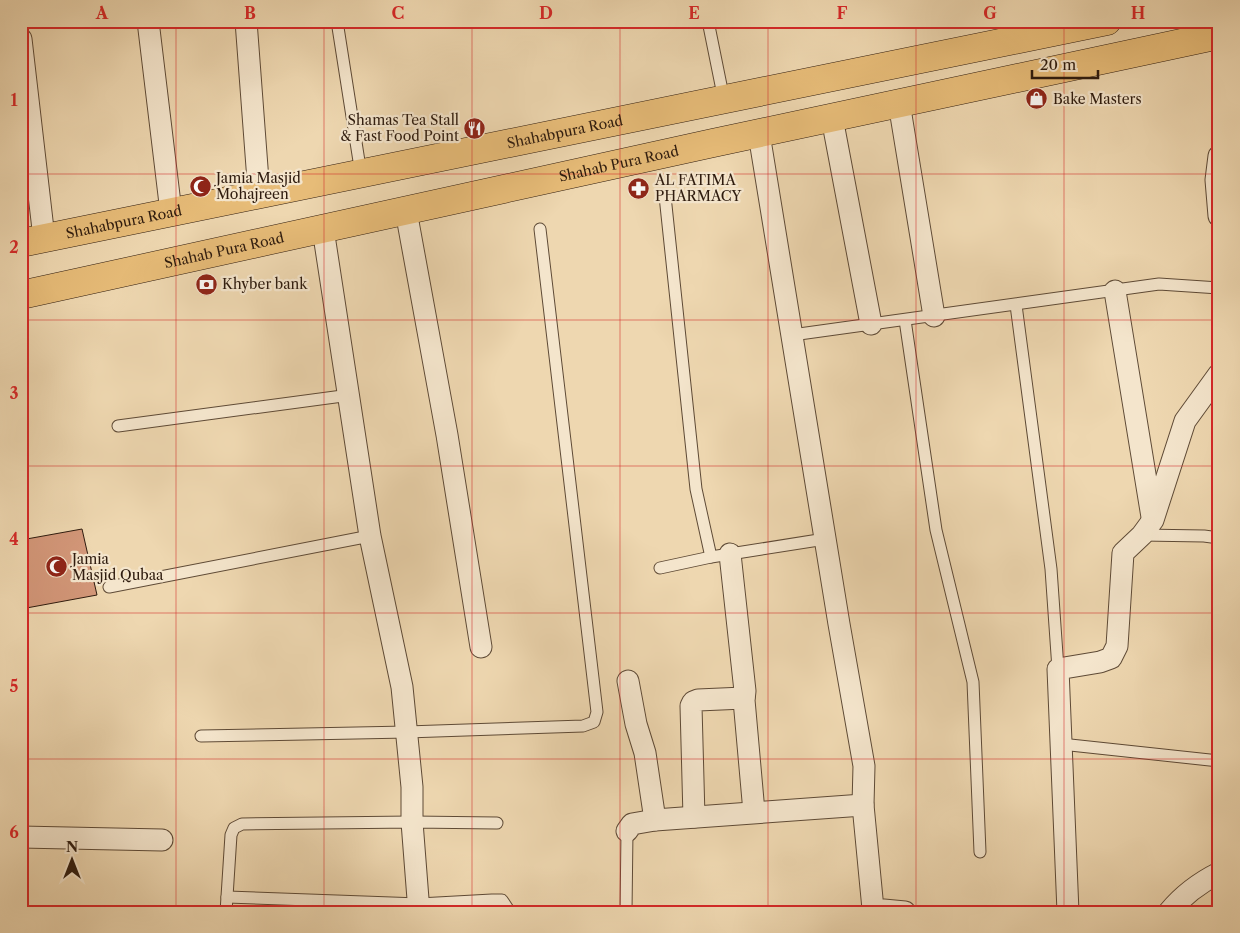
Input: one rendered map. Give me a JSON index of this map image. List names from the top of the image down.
{
  "streets": {
    "main road": ["Shahabpura Road", "Shahab Pura Road"]
  },
  "places": {
    "shop": ["Bake Masters"],
    "restaurant": ["Shamas Tea Stall & Fast Food Point"],
    "mosque": ["Jamia Masjid Mohajreen", "Jamia Masjid Qubaa"],
    "pharmacy": ["AL FATIMA PHARMACY"],
    "bank": ["Khyber bank"]
  },
  "scale_bar": "20 m",
  "north": "top",
  "grid": {
    "columns": [
      "A",
      "B",
      "C",
      "D",
      "E",
      "F",
      "G",
      "H"
    ],
    "rows": [
      "1",
      "2",
      "3",
      "4",
      "5",
      "6"
    ]
  }
}
